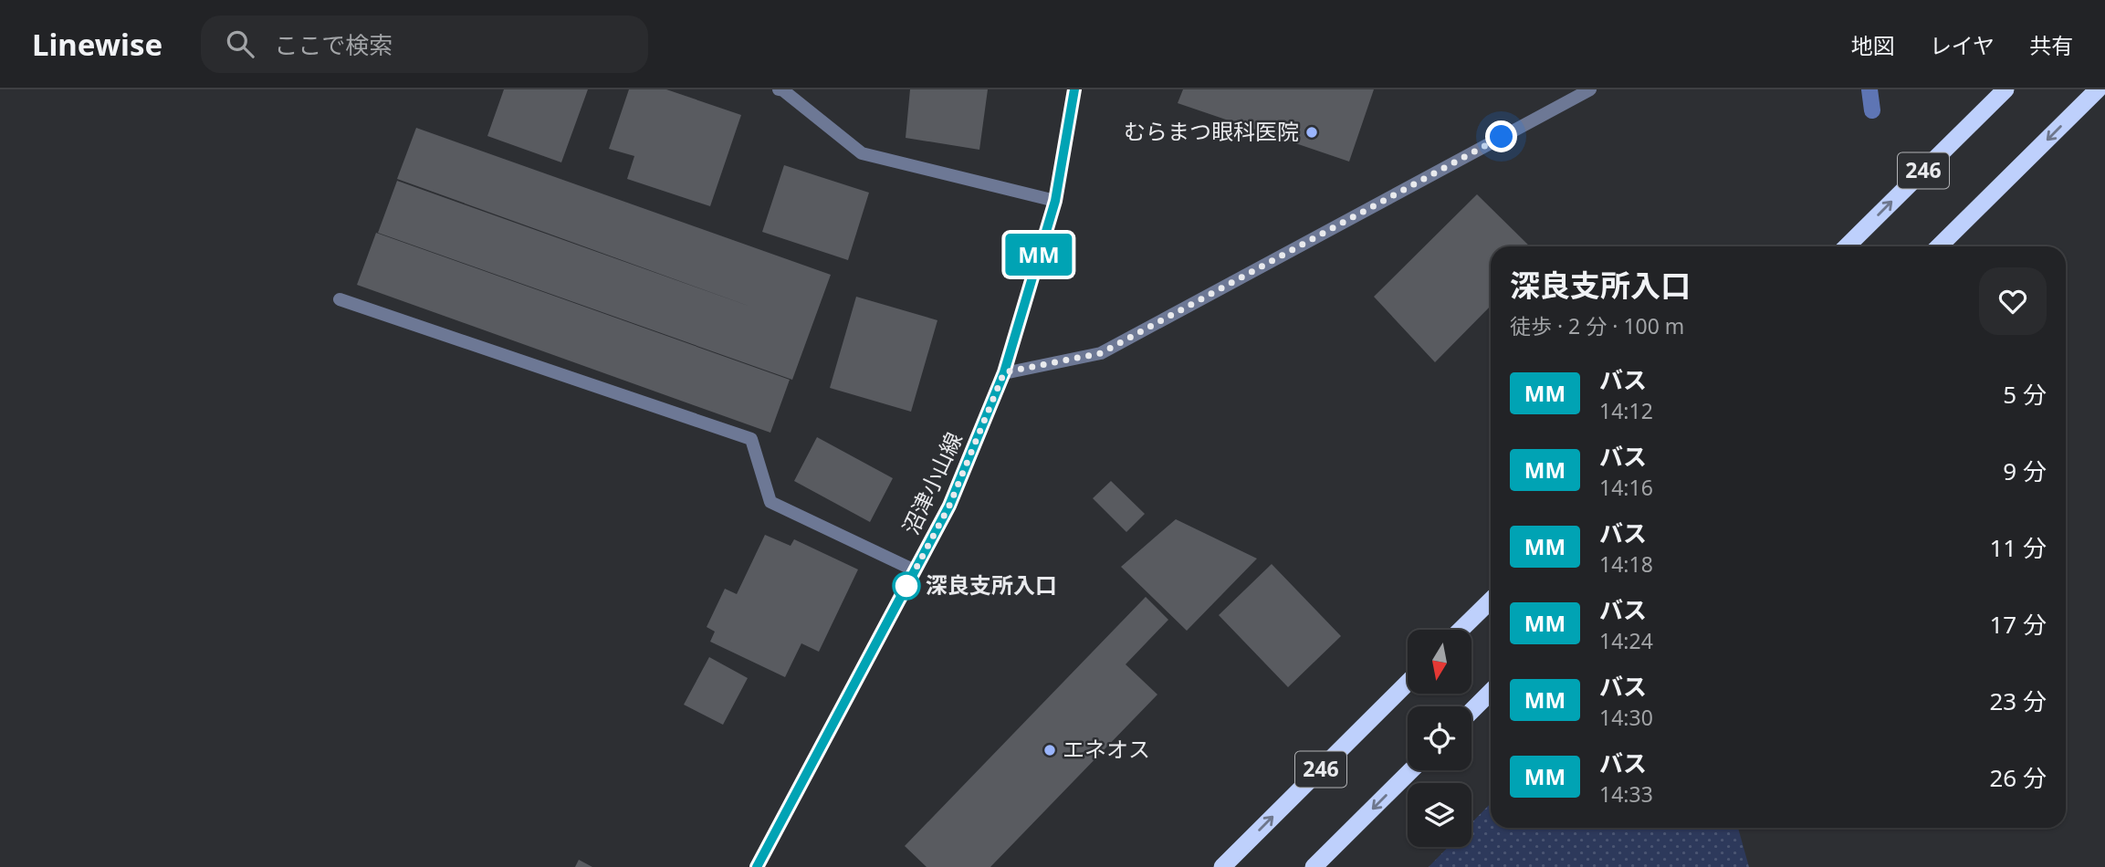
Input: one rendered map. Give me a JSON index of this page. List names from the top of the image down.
{
  "streets": {
    "highway": ["246"],
    "main road": ["沼津小山線"]
  },
  "places": ["むらまつ眼科医院", "深良支所入口", "エネオス"],
  "lines": ["bus line MM"],
  "north": "bottom",
  "page": {
    "header": "Linewise",
    "search": "ここで検索",
    "nav": ["地図", "レイヤ", "共有"],
    "on_map": "MM",
    "heading": ["深良支所入口", "徒歩 · 2 分 · 100 m"],
    "list": [
      {
        "mark": "MM",
        "name": "バス",
        "note": "14:12",
        "value": "5 分"
      },
      {
        "mark": "MM",
        "name": "バス",
        "note": "14:16",
        "value": "9 分"
      },
      {
        "mark": "MM",
        "name": "バス",
        "note": "14:18",
        "value": "11 分"
      },
      {
        "mark": "MM",
        "name": "バス",
        "note": "14:24",
        "value": "17 分"
      },
      {
        "mark": "MM",
        "name": "バス",
        "note": "14:30",
        "value": "23 分"
      },
      {
        "mark": "MM",
        "name": "バス",
        "note": "14:33",
        "value": "26 分"
      }
    ]
  }
}
